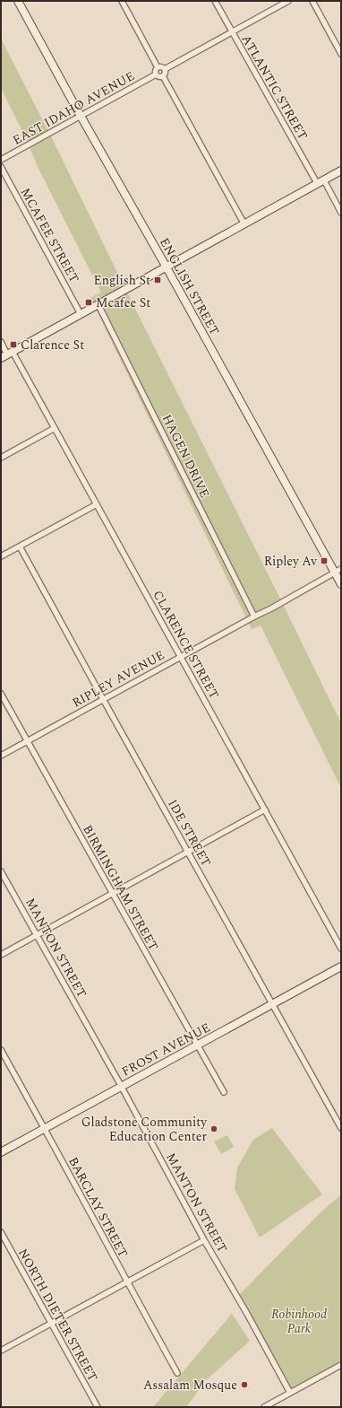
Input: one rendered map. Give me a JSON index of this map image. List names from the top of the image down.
{
  "streets": {
    "street": [
      "ATLANTIC STREET",
      "EAST IDAHO AVENUE",
      "MCAFEE STREET",
      "ENGLISH STREET",
      "HAGEN DRIVE",
      "CLARENCE STREET",
      "RIPLEY AVENUE",
      "IDE STREET",
      "BIRMINGHAM STREET",
      "MANTON STREET",
      "FROST AVENUE",
      "BARCLAY STREET",
      "NORTH DIETER STREET"
    ]
  },
  "crossings": [
    ["EAST IDAHO AVENUE", "ENGLISH STREET"],
    ["ENGLISH STREET", "RIPLEY AVENUE"],
    ["HAGEN DRIVE", "RIPLEY AVENUE"],
    ["CLARENCE STREET", "RIPLEY AVENUE"],
    ["RIPLEY AVENUE", "IDE STREET"],
    ["RIPLEY AVENUE", "BIRMINGHAM STREET"],
    ["IDE STREET", "FROST AVENUE"],
    ["BIRMINGHAM STREET", "FROST AVENUE"],
    ["MANTON STREET", "FROST AVENUE"],
    ["FROST AVENUE", "BARCLAY STREET"]
  ],
  "parks": ["Robinhood Park"],
  "places": {
    "transit": [
      "English St",
      "Mcafee St",
      "Clarence St",
      "Ripley Av"
    ],
    "other": ["Gladstone Community Education Center", "Assalam Mosque"]
  }
}
